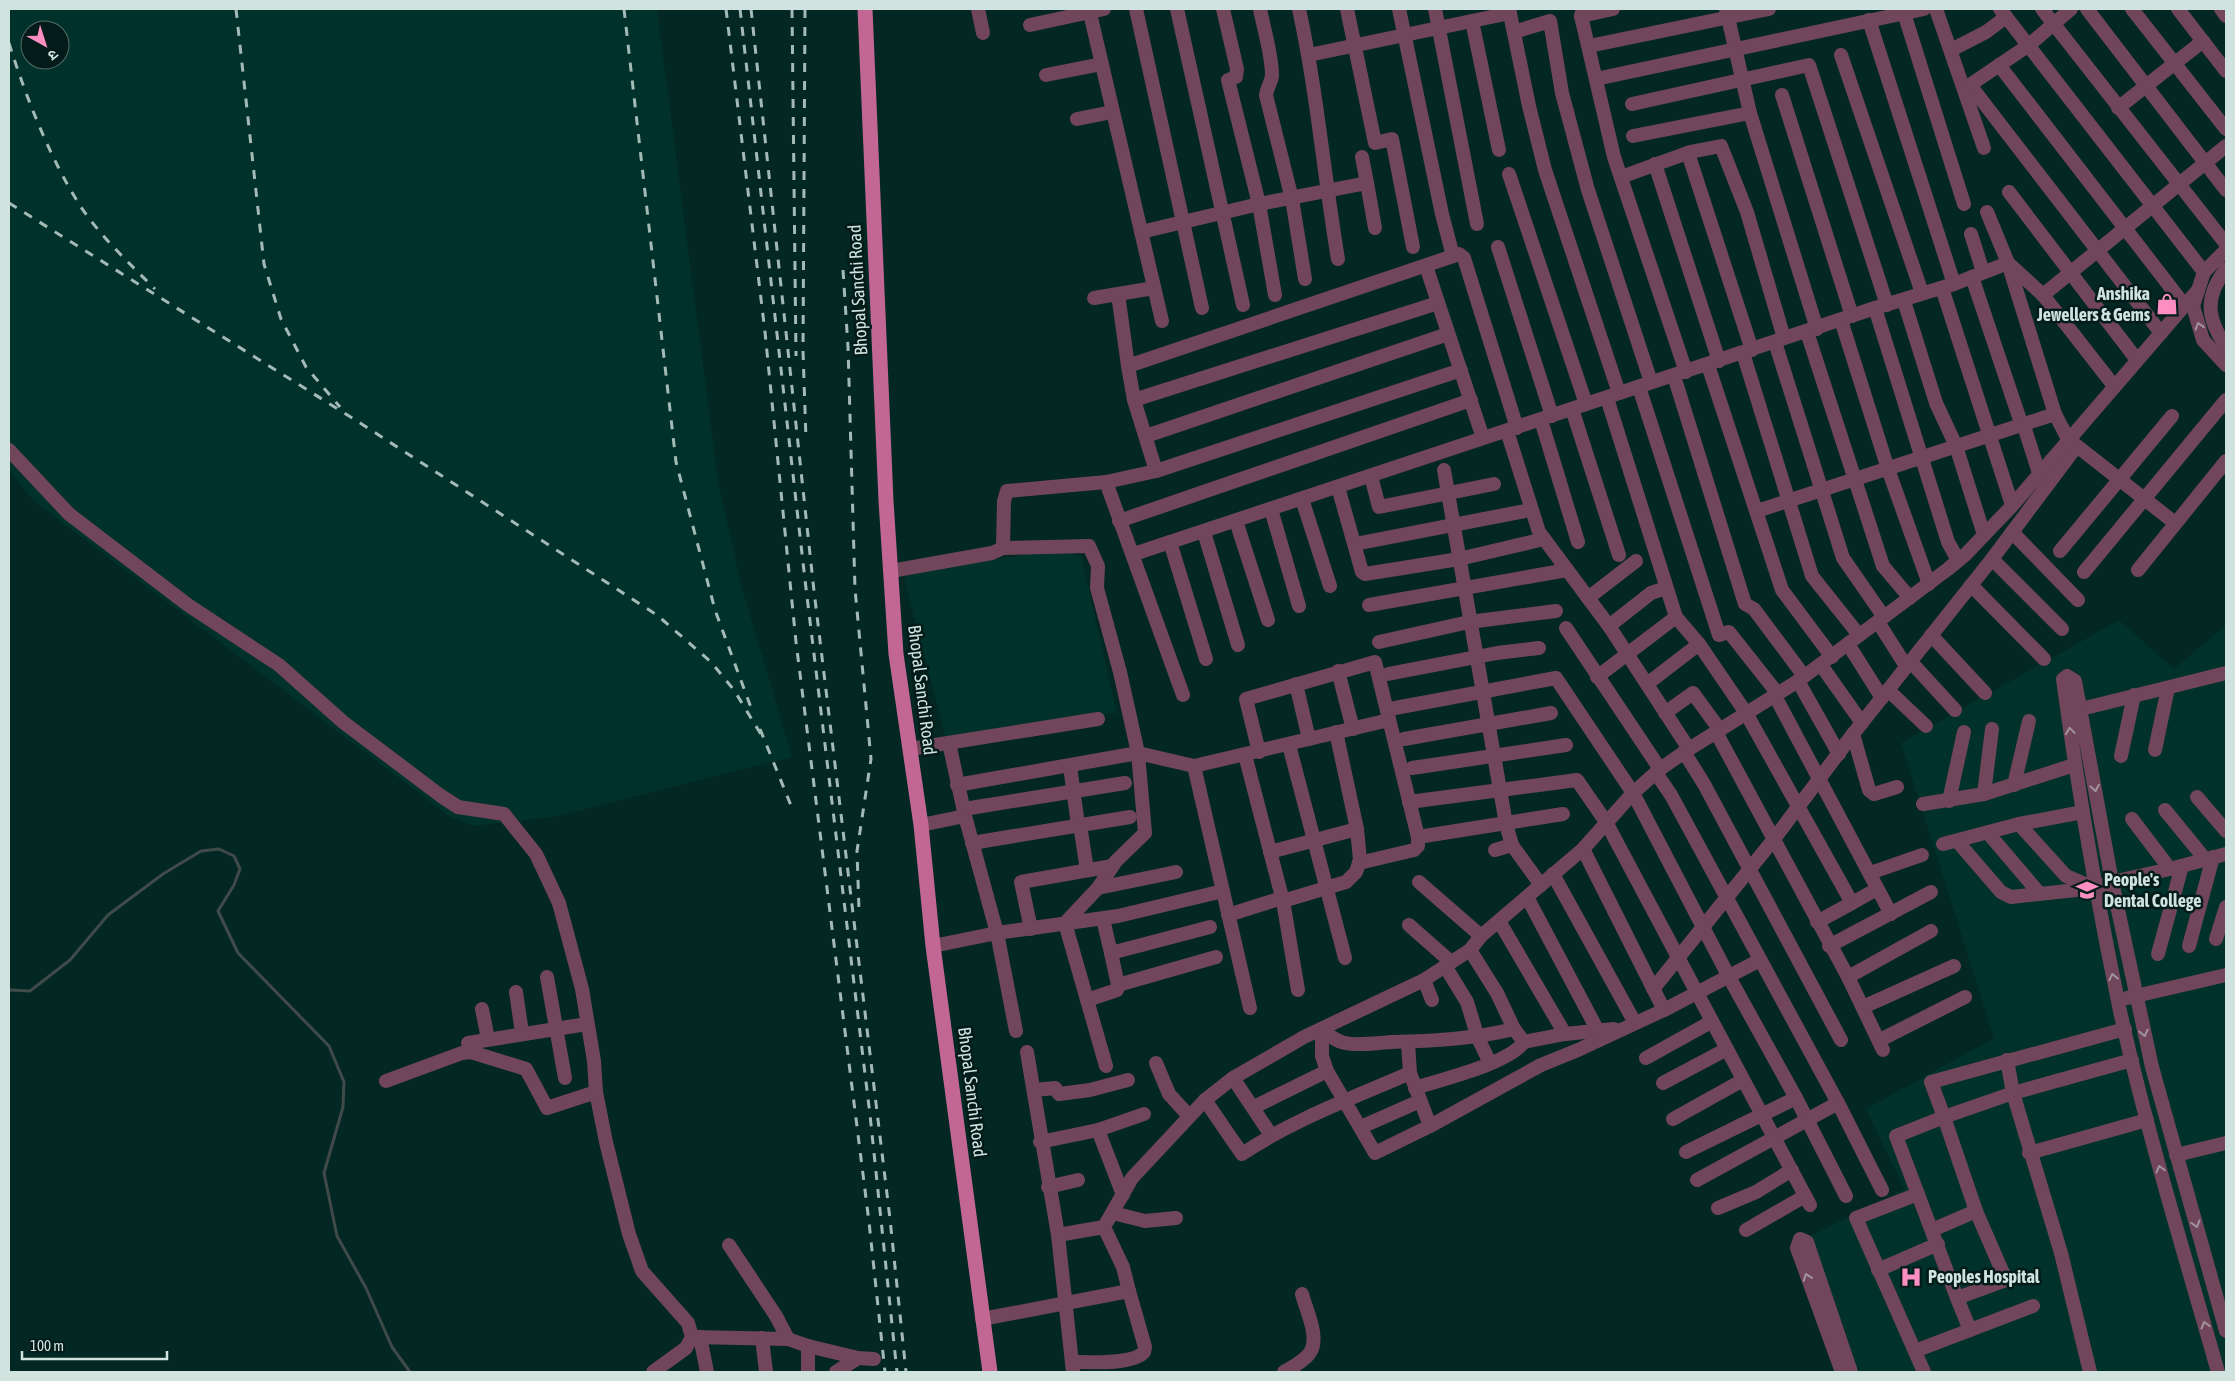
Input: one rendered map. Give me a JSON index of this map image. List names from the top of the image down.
{
  "streets": {
    "main road": ["Bhopal Sanchi Road"]
  },
  "places": {
    "shop": ["Anshika Jewellers & Gems"],
    "school or university": ["People's Dental College"],
    "hospital": ["Peoples Hospital"]
  },
  "scale_bar": "100 m",
  "north": "bottom right"
}
